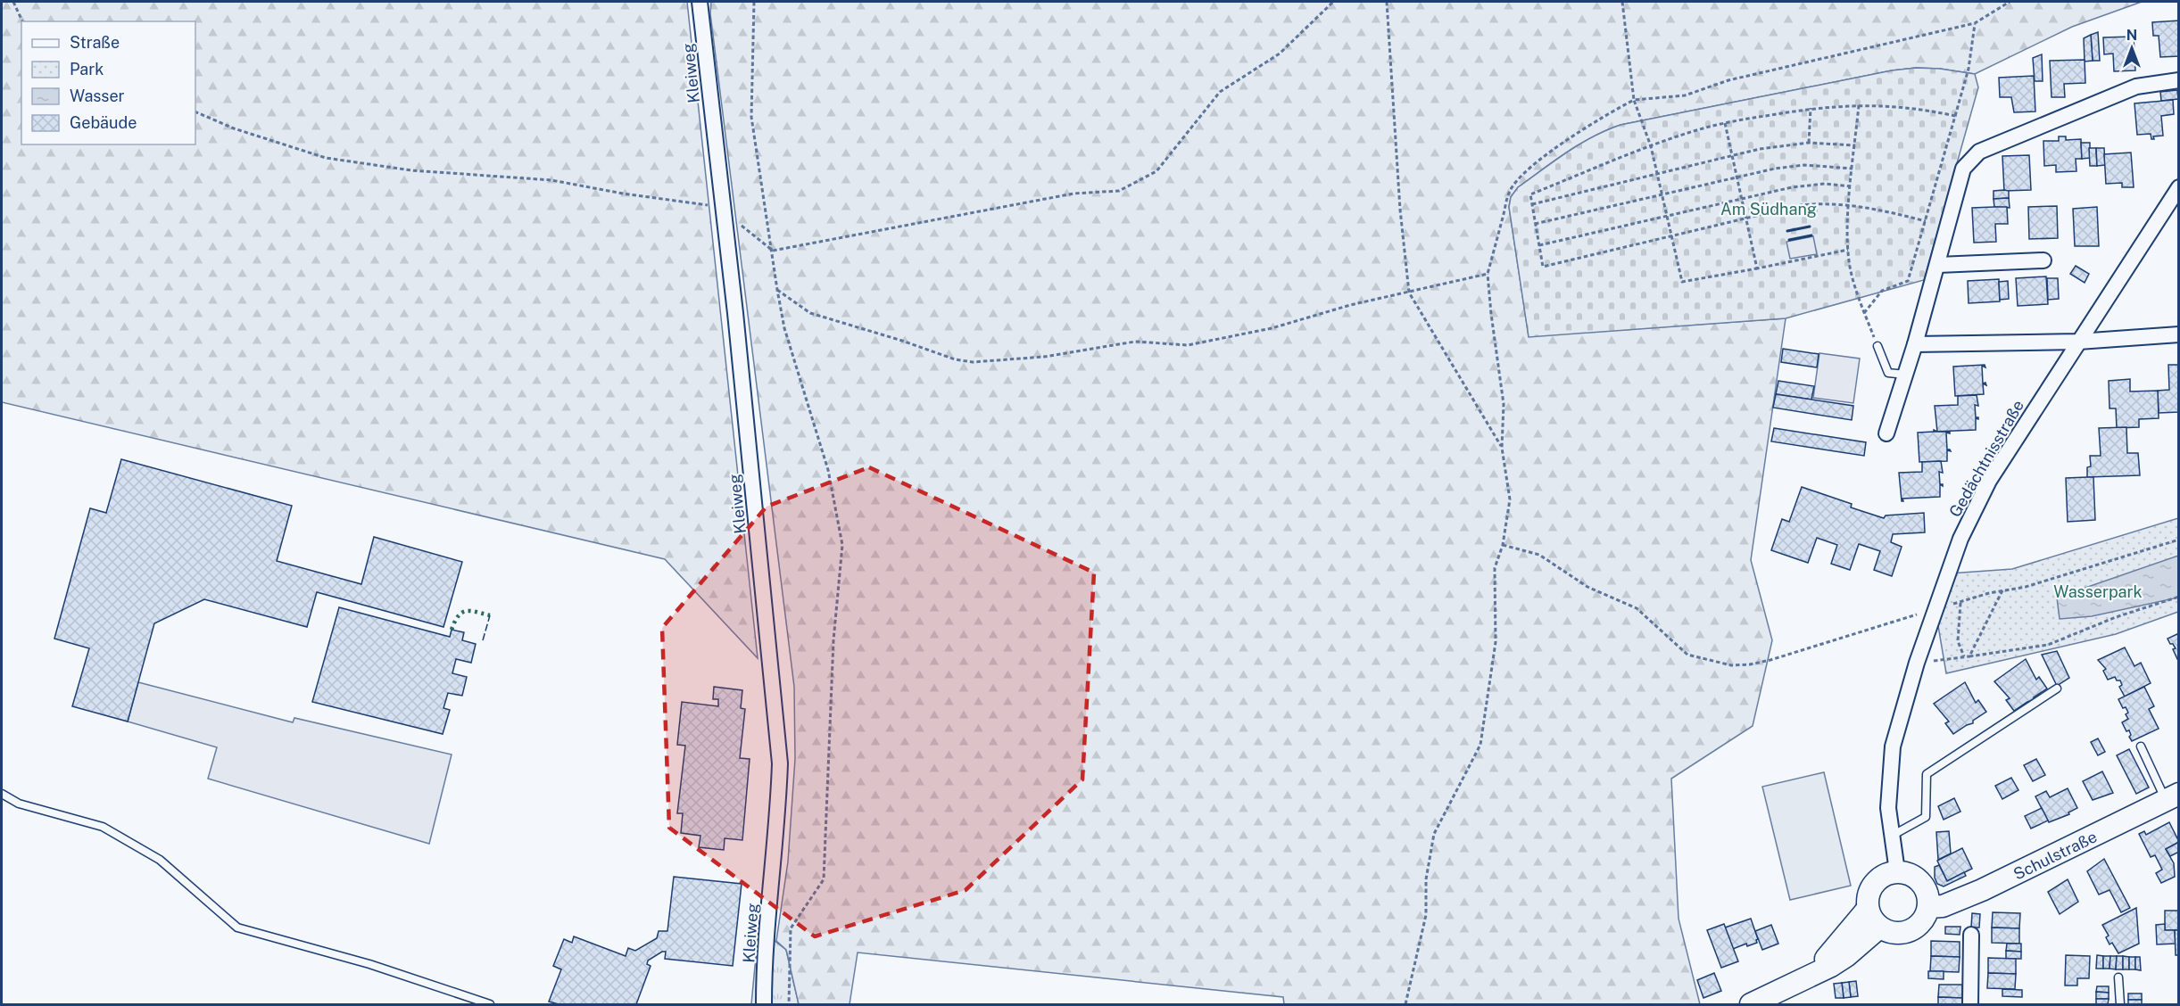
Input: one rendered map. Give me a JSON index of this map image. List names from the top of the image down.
{
  "streets": {
    "main road": ["Schulstraße"],
    "street": ["Kleiweg", "Gedächtnisstraße"]
  },
  "crossings": [
    ["Gedächtnisstraße", "Schulstraße"]
  ],
  "parks": ["Am Südhang", "Wasserpark"],
  "legend": [
    "Straße",
    "Park",
    "Wasser",
    "Gebäude"
  ],
  "north": "top"
}
